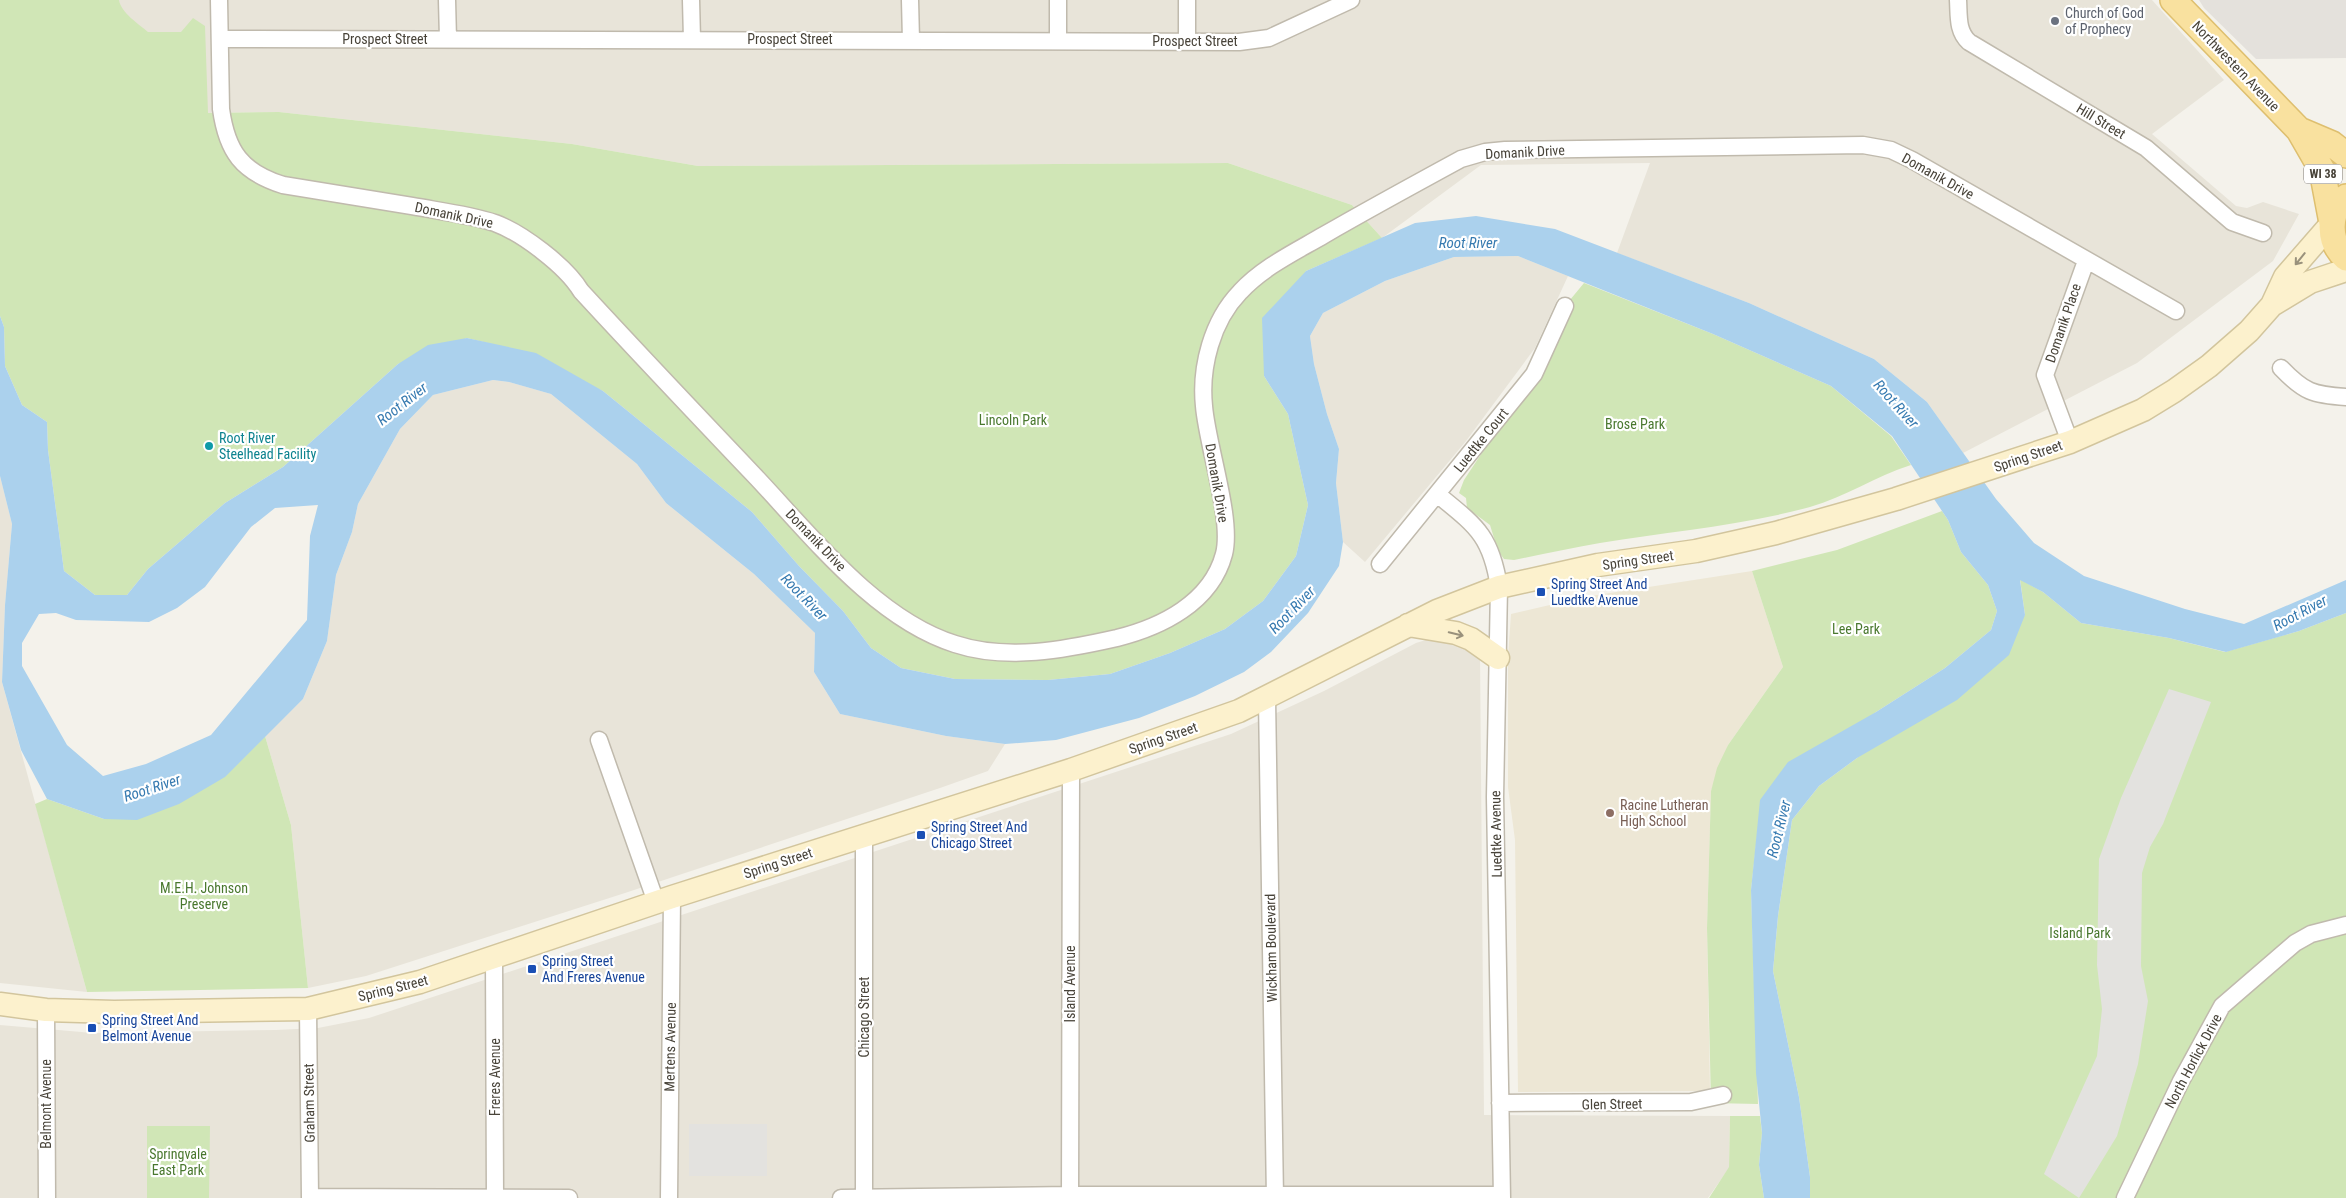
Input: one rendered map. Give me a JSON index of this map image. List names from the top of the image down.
{
  "streets": {
    "main road": ["Northwestern Avenue", "WI 38", "Spring Street"],
    "street": [
      "Prospect Street",
      "Hill Street",
      "Domanik Drive",
      "Domanik Place",
      "Luedtke Court",
      "Luedtke Avenue",
      "Wickham Boulevard",
      "Island Avenue",
      "Chicago Street",
      "Mertens Avenue",
      "North Horlick Drive",
      "Freres Avenue",
      "Graham Street",
      "Belmont Avenue",
      "Glen Street"
    ]
  },
  "crossings": [
    ["Prospect Street", "Domanik Drive"],
    ["Northwestern Avenue", "WI 38"],
    ["Northwestern Avenue", "Spring Street"],
    ["Domanik Drive", "Domanik Place"],
    ["WI 38", "Spring Street"],
    ["Domanik Place", "Spring Street"],
    ["Luedtke Court", "Luedtke Avenue"],
    ["Spring Street", "Luedtke Avenue"],
    ["Spring Street", "Wickham Boulevard"],
    ["Spring Street", "Island Avenue"],
    ["Spring Street", "Chicago Street"],
    ["Spring Street", "Mertens Avenue"],
    ["Spring Street", "Freres Avenue"],
    ["Spring Street", "Graham Street"],
    ["Spring Street", "Belmont Avenue"],
    ["Luedtke Avenue", "Glen Street"]
  ],
  "water": ["Root River"],
  "parks": [
    "Lincoln Park",
    "Brose Park",
    "Lee Park",
    "M.E.H. Johnson Preserve",
    "Island Park",
    "Springvale East Park"
  ],
  "places": {
    "other": ["Church of God of Prophecy", "Root River Steelhead Facility", "Racine Lutheran High School"],
    "transit": [
      "Spring Street And Luedtke Avenue",
      "Spring Street And Chicago Street",
      "Spring Street And Freres Avenue",
      "Spring Street And Belmont Avenue"
    ]
  }
}
